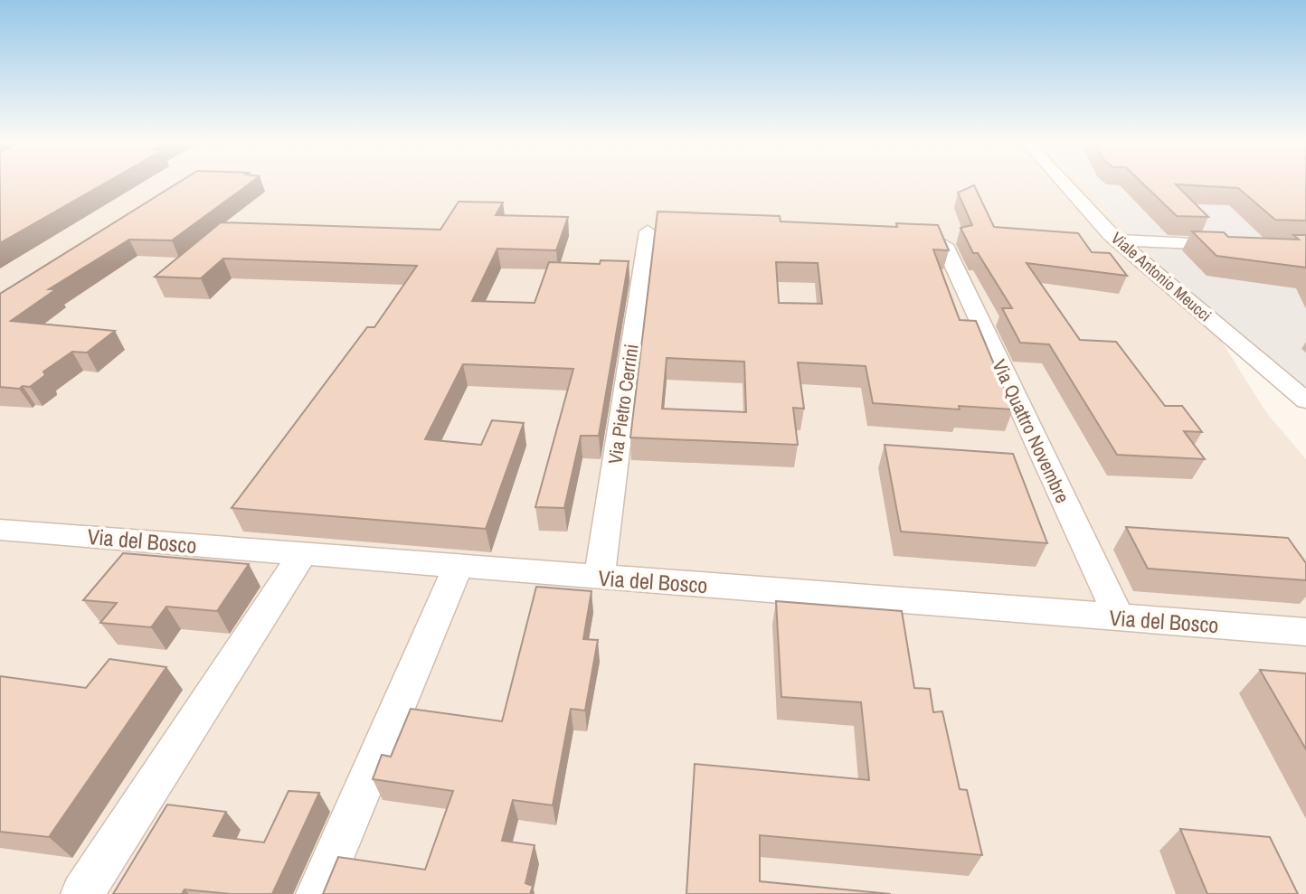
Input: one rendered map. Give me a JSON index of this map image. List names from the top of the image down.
{
  "streets": {
    "street": [
      "Viale Antonio Meucci",
      "Via Pietro Cerrini",
      "Via Quattro Novembre",
      "Via del Bosco"
    ]
  },
  "crossings": [
    ["Via Pietro Cerrini", "Via del Bosco"],
    ["Via Quattro Novembre", "Via del Bosco"]
  ]
}
